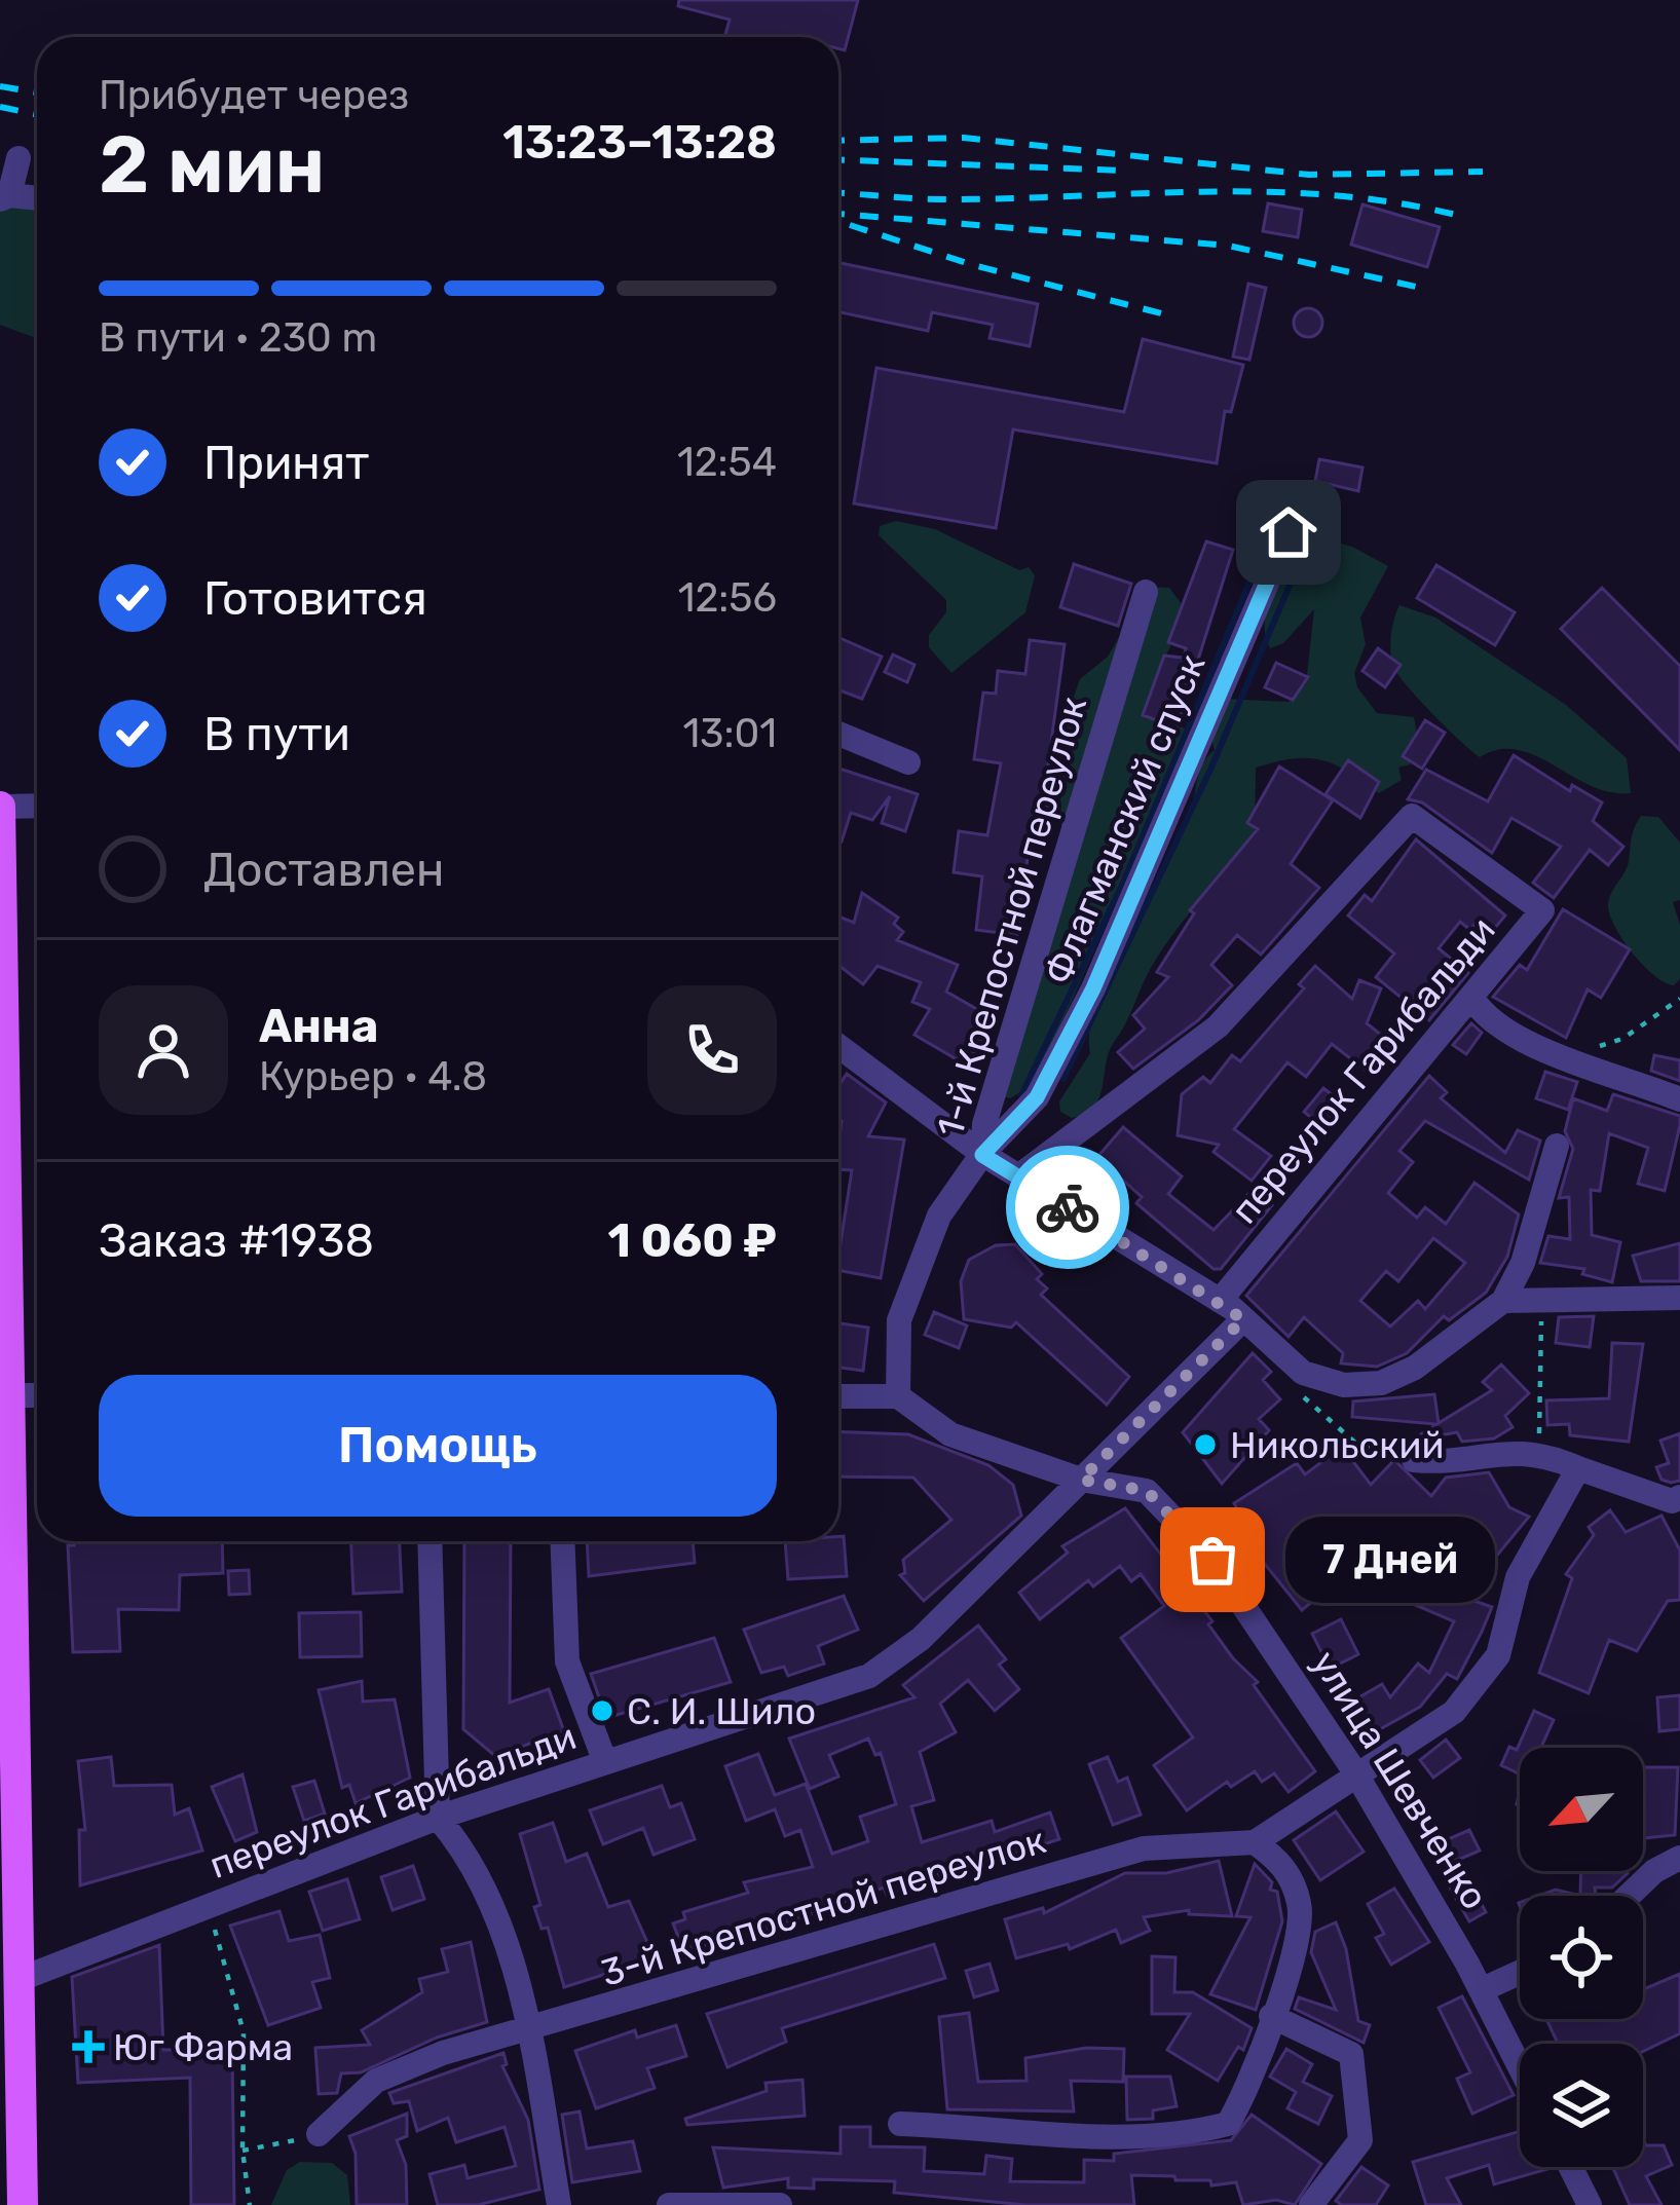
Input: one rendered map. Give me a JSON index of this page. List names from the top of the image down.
{
  "streets": {
    "street": [
      "Флагманский спуск",
      "1-й Крепостной переулок",
      "переулок Гарибальди",
      "улица Шевченко",
      "3-й Крепостной переулок"
    ]
  },
  "crossings": [
    ["Флагманский спуск", "1-й Крепостной переулок"],
    ["1-й Крепостной переулок", "улица Шевченко"],
    ["переулок Гарибальди", "улица Шевченко"]
  ],
  "places": {
    "other": ["Никольский", "7 Дней", "С. И. Шило"],
    "health": ["Юг Фарма"]
  },
  "north": "bottom left",
  "page": {
    "heading": ["2 мин", "Прибудет через", "13:23–13:28"],
    "panel": [
      "Анна",
      "Курьер · 4.8",
      "Заказ #1938",
      "1 060 ₽"
    ],
    "bar": "В пути · 230 m",
    "list": [
      ["Принят", "12:54"],
      ["Готовится", "12:56"],
      ["В пути", "13:01"],
      "Доставлен"
    ],
    "buttons": "Помощь",
    "bubble": "7 Дней"
  }
}
